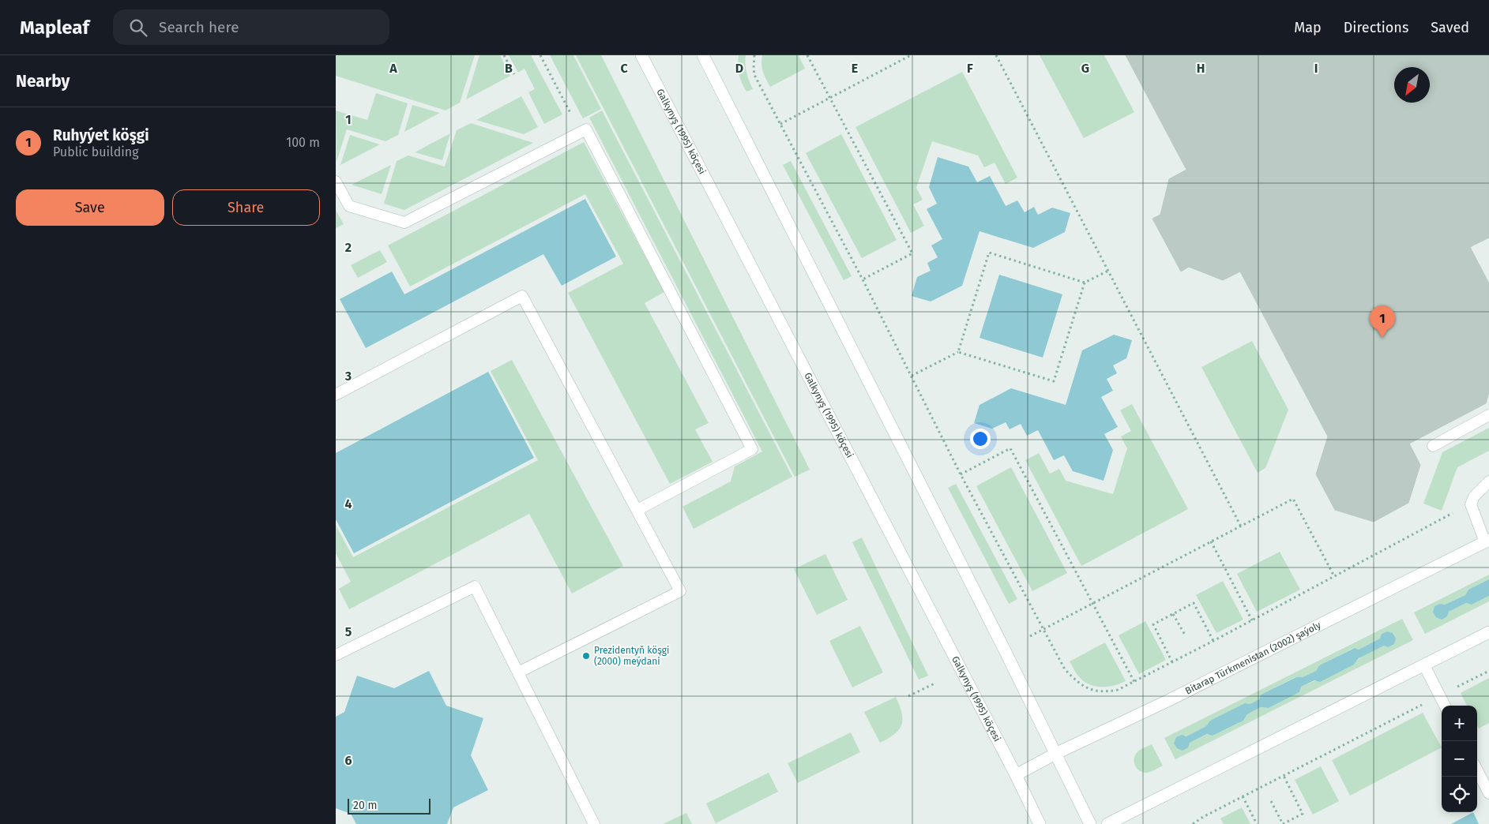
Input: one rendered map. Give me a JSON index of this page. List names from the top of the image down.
{
  "streets": {
    "main road": ["Galkynyş (1995) köçesi", "Bitarap Türkmenistan (2002) şaýoly"]
  },
  "crossings": [
    ["Galkynyş (1995) köçesi", "Bitarap Türkmenistan (2002) şaýoly"]
  ],
  "places": ["Prezidentyň köşgi (2000) meýdani"],
  "scale_bar": "20 m",
  "north": "bottom left",
  "page": {
    "header": "Mapleaf",
    "search": "Search here",
    "nav": ["Map", "Directions", "Saved"],
    "heading": "Nearby",
    "list": [
      {
        "mark": "1",
        "name": "Ruhyýet köşgi",
        "note": "Public building",
        "value": "100 m"
      }
    ],
    "buttons": ["Save", "Share"],
    "pins": "1",
    "map_buttons": ["+", "−"],
    "scale": "20 m"
  },
  "grid": {
    "columns": [
      "A",
      "B",
      "C",
      "D",
      "E",
      "F",
      "G",
      "H",
      "I"
    ],
    "rows": [
      "1",
      "2",
      "3",
      "4",
      "5",
      "6"
    ]
  }
}
